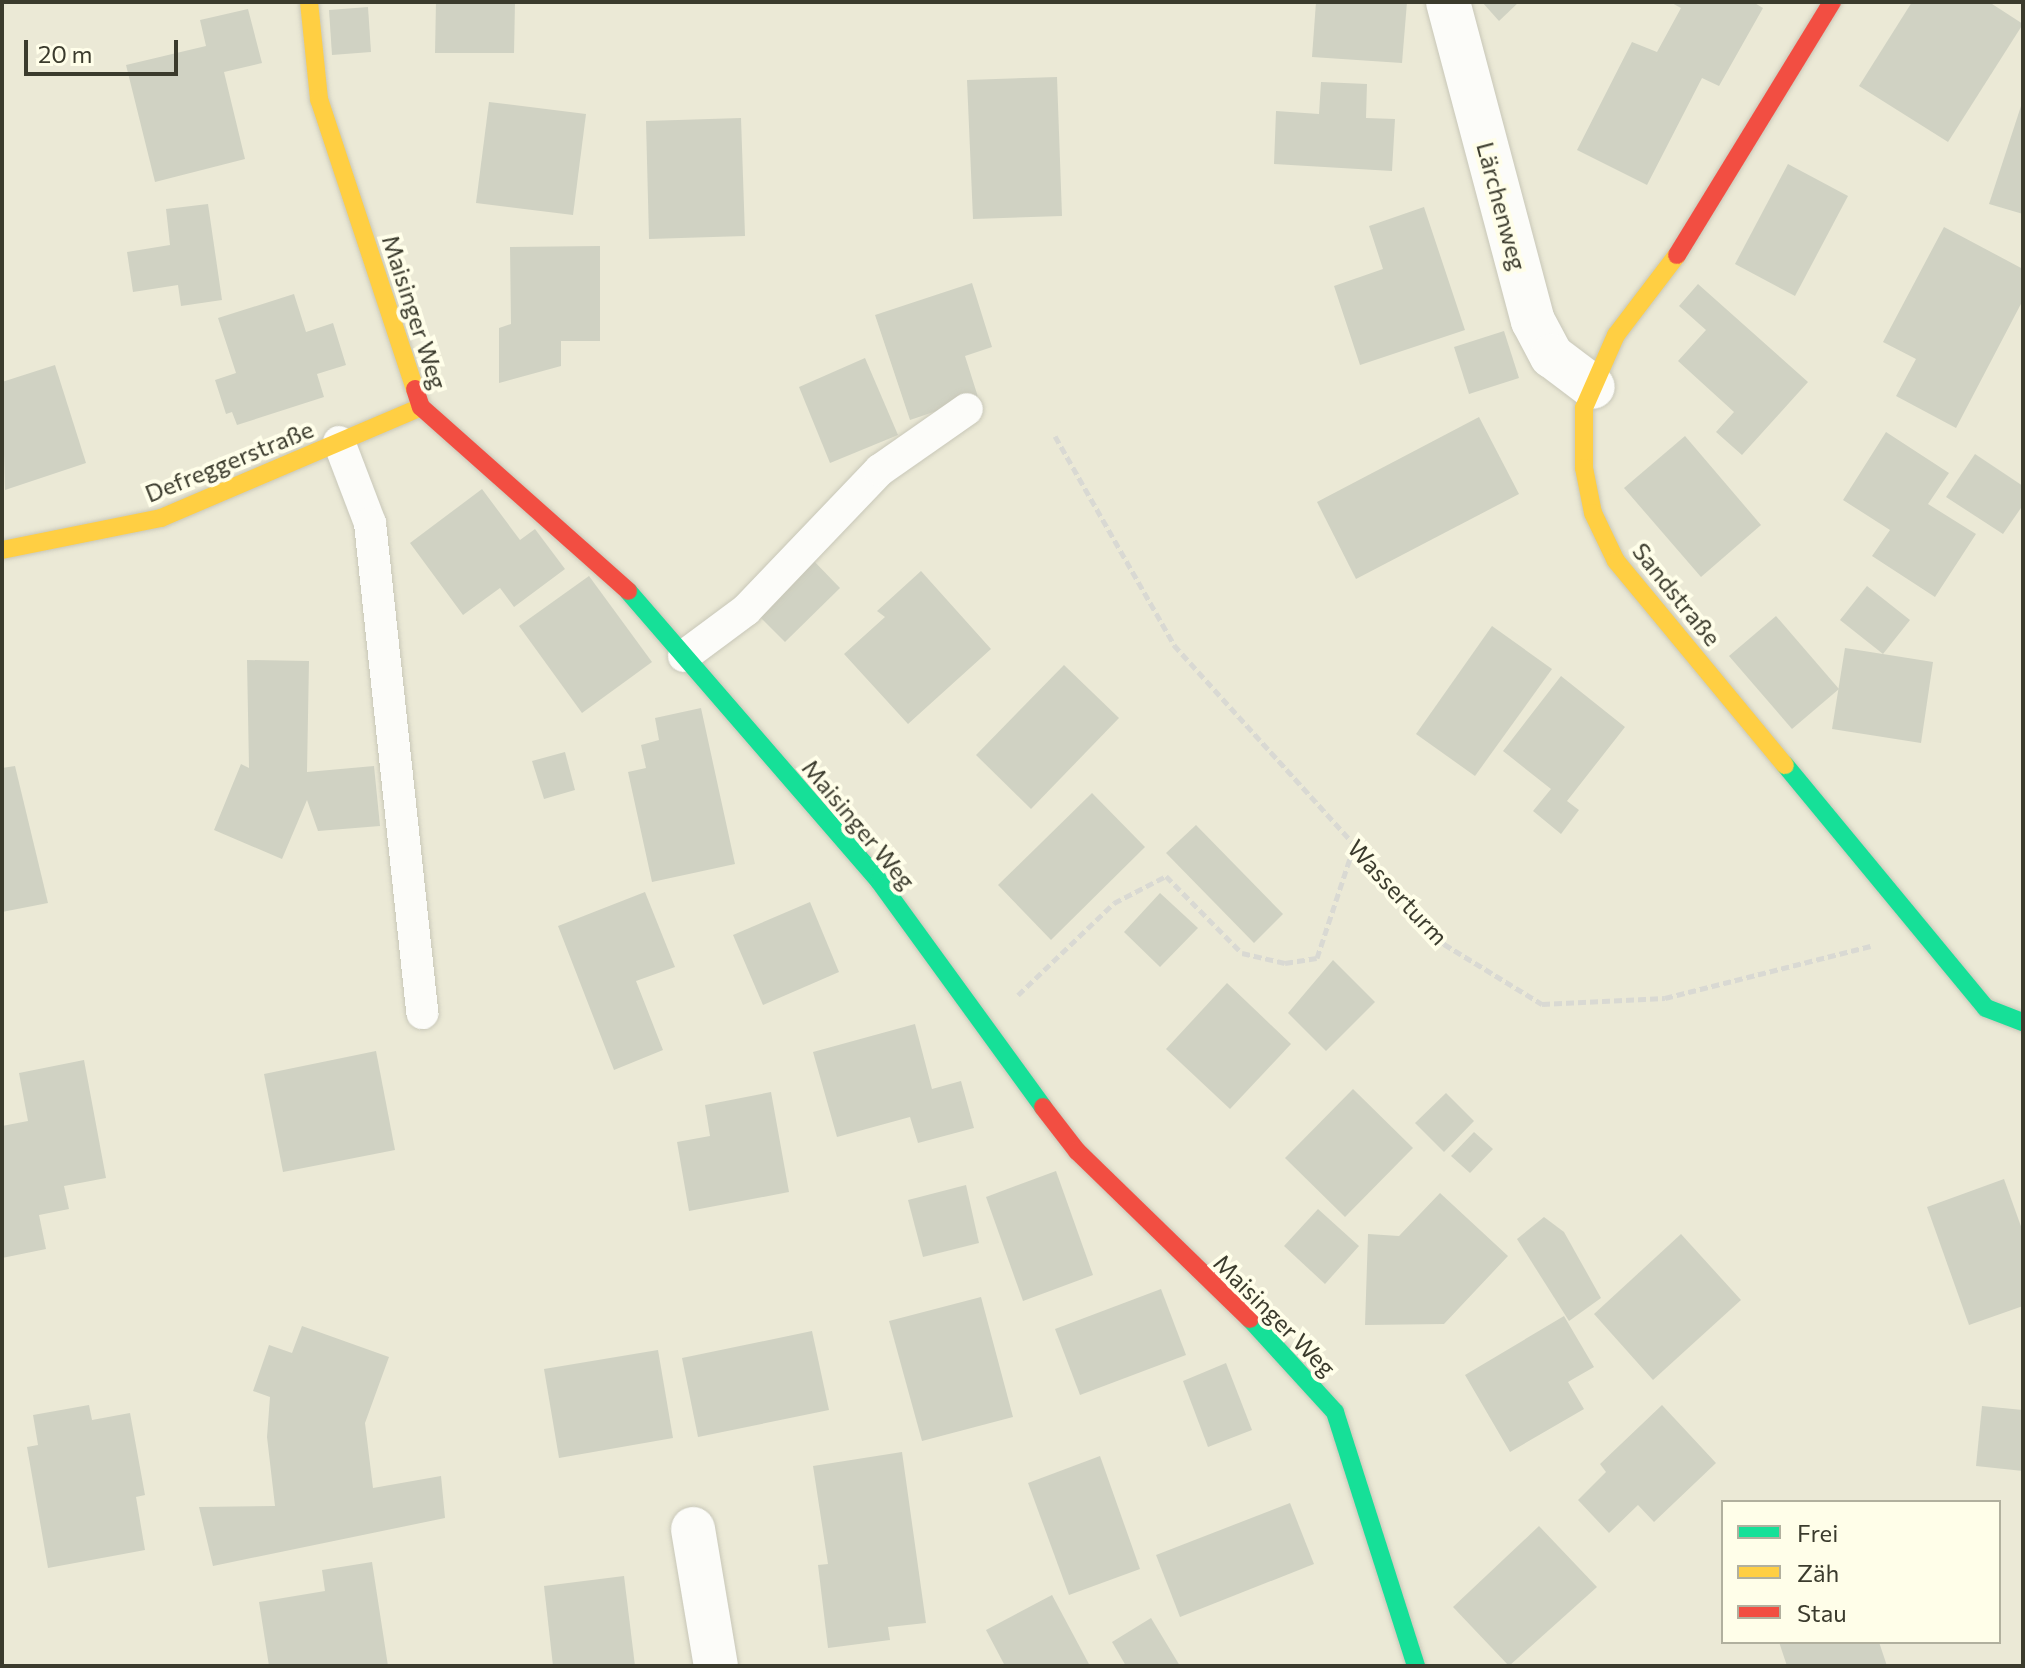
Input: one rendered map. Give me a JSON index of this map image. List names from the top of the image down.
{
  "streets": {
    "street": [
      "Lärchenweg",
      "Maisinger Weg",
      "Defreggerstraße",
      "Sandstraße"
    ],
    "path": ["Wasserturm"]
  },
  "crossings": [
    ["Lärchenweg", "Sandstraße"],
    ["Maisinger Weg", "Defreggerstraße"],
    ["Sandstraße", "Wasserturm"]
  ],
  "legend": ["Frei", "Zäh", "Stau"],
  "scale_bar": "20 m"
}
